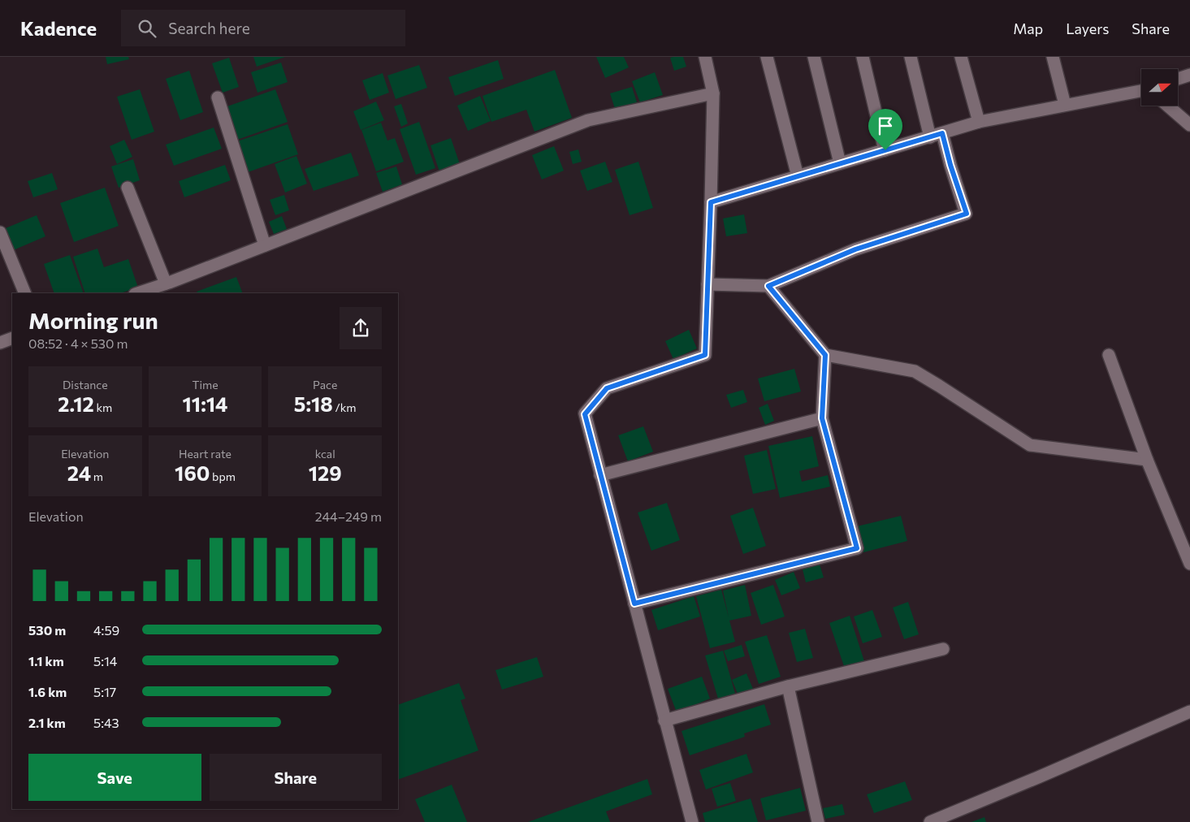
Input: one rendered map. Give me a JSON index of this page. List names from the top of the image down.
{
  "north": "right",
  "page": {
    "header": "Kadence",
    "search": "Search here",
    "nav": ["Map", "Layers", "Share"],
    "heading": ["Morning run", "08:52 · 4 × 530 m"],
    "stats": [
      ["Distance", "2.12 km"],
      ["Time", "11:14"],
      ["Pace", "5:18 /km"],
      ["Elevation", "24 m"],
      ["Heart rate", "160 bpm"],
      ["kcal", "129"]
    ],
    "chart": ["Elevation", "244–249 m"],
    "list": [
      {
        "name": "530 m",
        "note": "4:59"
      },
      {
        "name": "1.1 km",
        "note": "5:14"
      },
      {
        "name": "1.6 km",
        "note": "5:17"
      },
      {
        "name": "2.1 km",
        "note": "5:43"
      }
    ],
    "buttons": ["Save", "Share"]
  }
}
